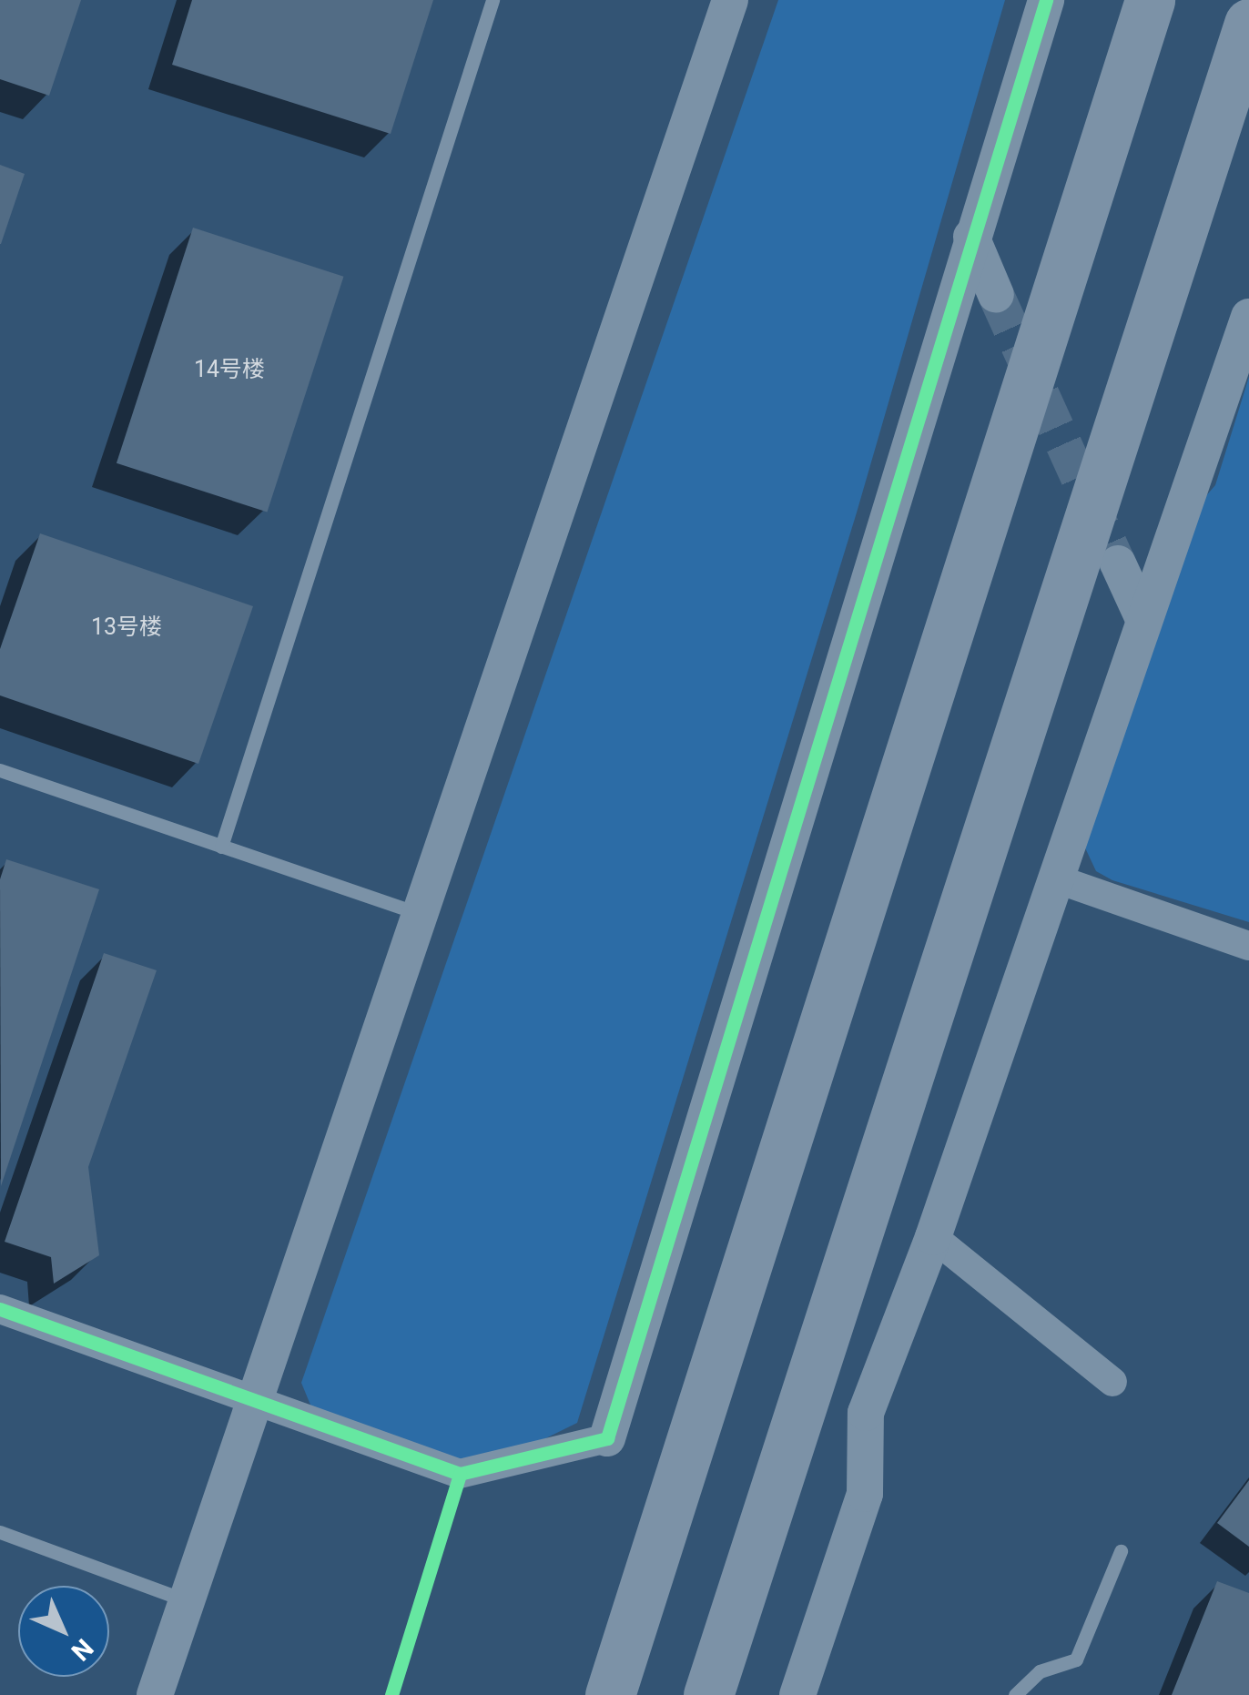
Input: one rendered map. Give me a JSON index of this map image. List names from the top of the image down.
{
  "house_numbers": ["14号楼", "13号楼"],
  "north": "bottom right"
}
